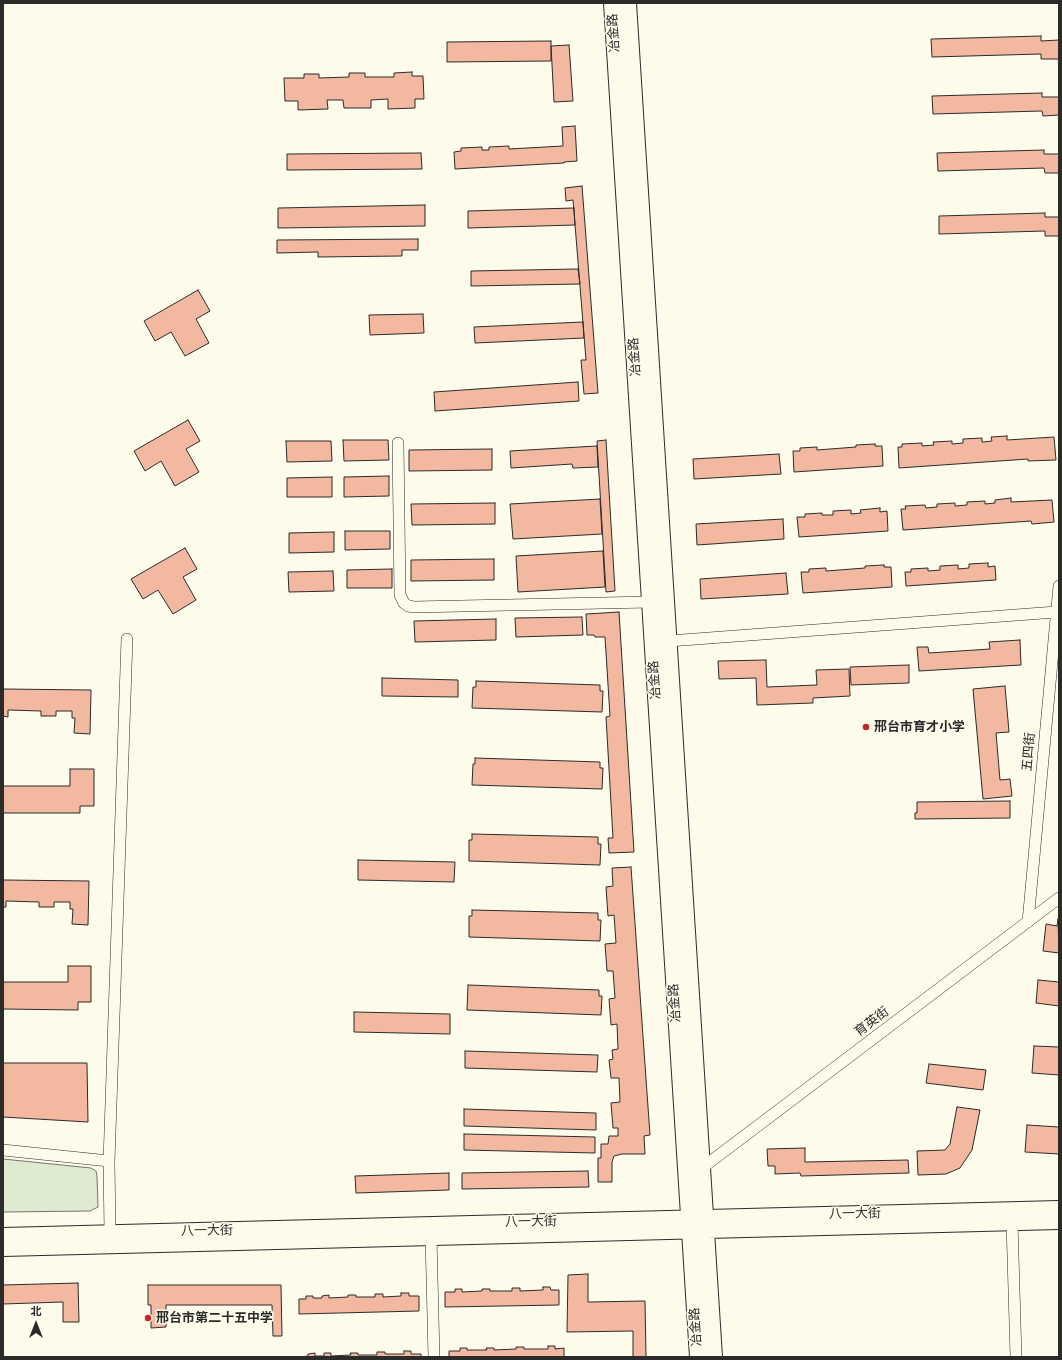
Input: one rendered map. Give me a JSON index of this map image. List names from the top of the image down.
{
  "streets": {
    "street": [
      "冶金路",
      "五四街",
      "育英街",
      "八一大街"
    ]
  },
  "crossings": [
    ["冶金路", "育英街"],
    ["冶金路", "八一大街"],
    ["五四街", "育英街"]
  ],
  "places": ["邢台市育才小学", "邢台市第二十五中学"],
  "north": "top"
}
